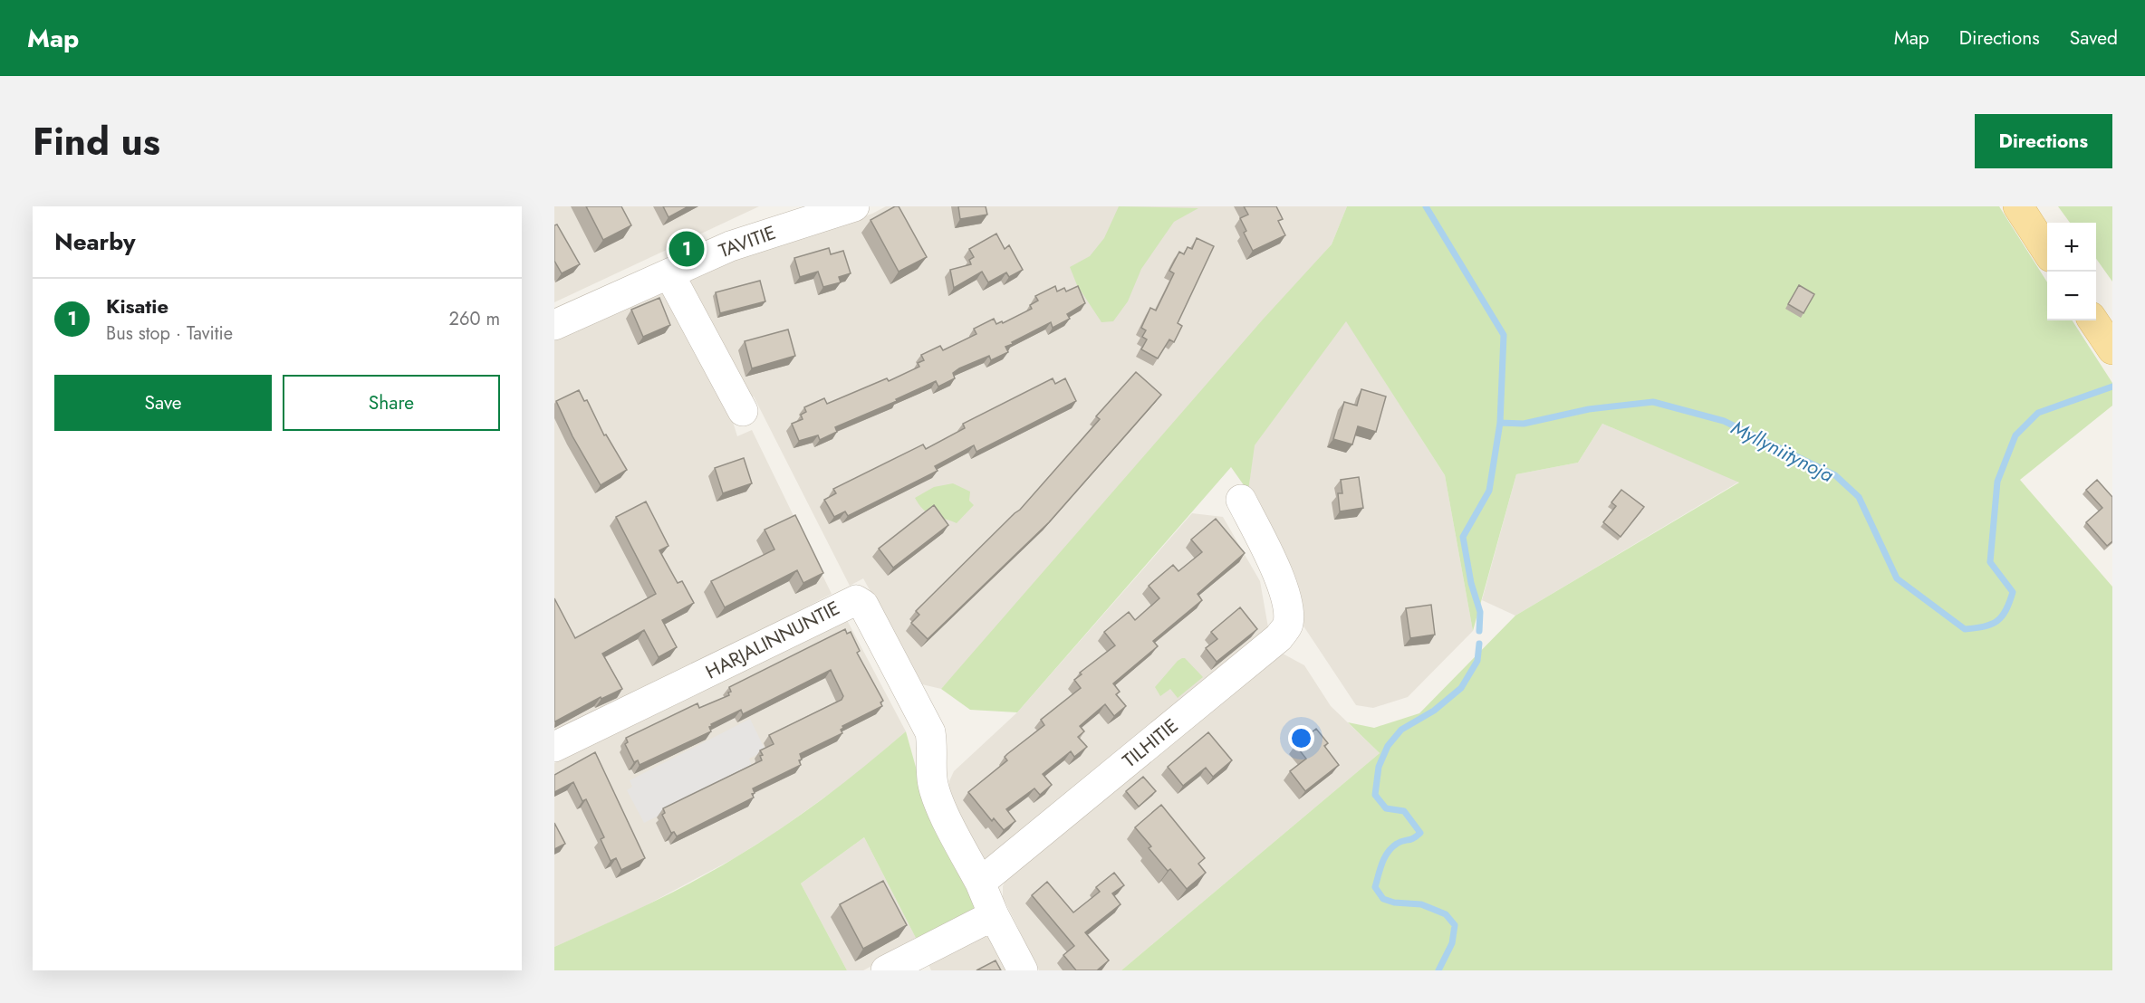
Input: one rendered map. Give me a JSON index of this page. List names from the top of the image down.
{
  "streets": {
    "street": ["TAVITIE", "HARJALINNUNTIE", "TILHITIE"]
  },
  "crossings": [
    ["HARJALINNUNTIE", "TILHITIE"]
  ],
  "water": ["Myllyniitynoja"],
  "page": {
    "header": "Map",
    "nav": ["Map", "Directions", "Saved"],
    "title": "Find us",
    "buttons": [
      "Directions",
      ["Save", "Share"]
    ],
    "heading": "Nearby",
    "map_buttons": ["+", "−"],
    "pins": "1",
    "list": [
      {
        "mark": "1",
        "name": "Kisatie",
        "note": "Bus stop · Tavitie",
        "value": "260 m"
      }
    ]
  }
}
